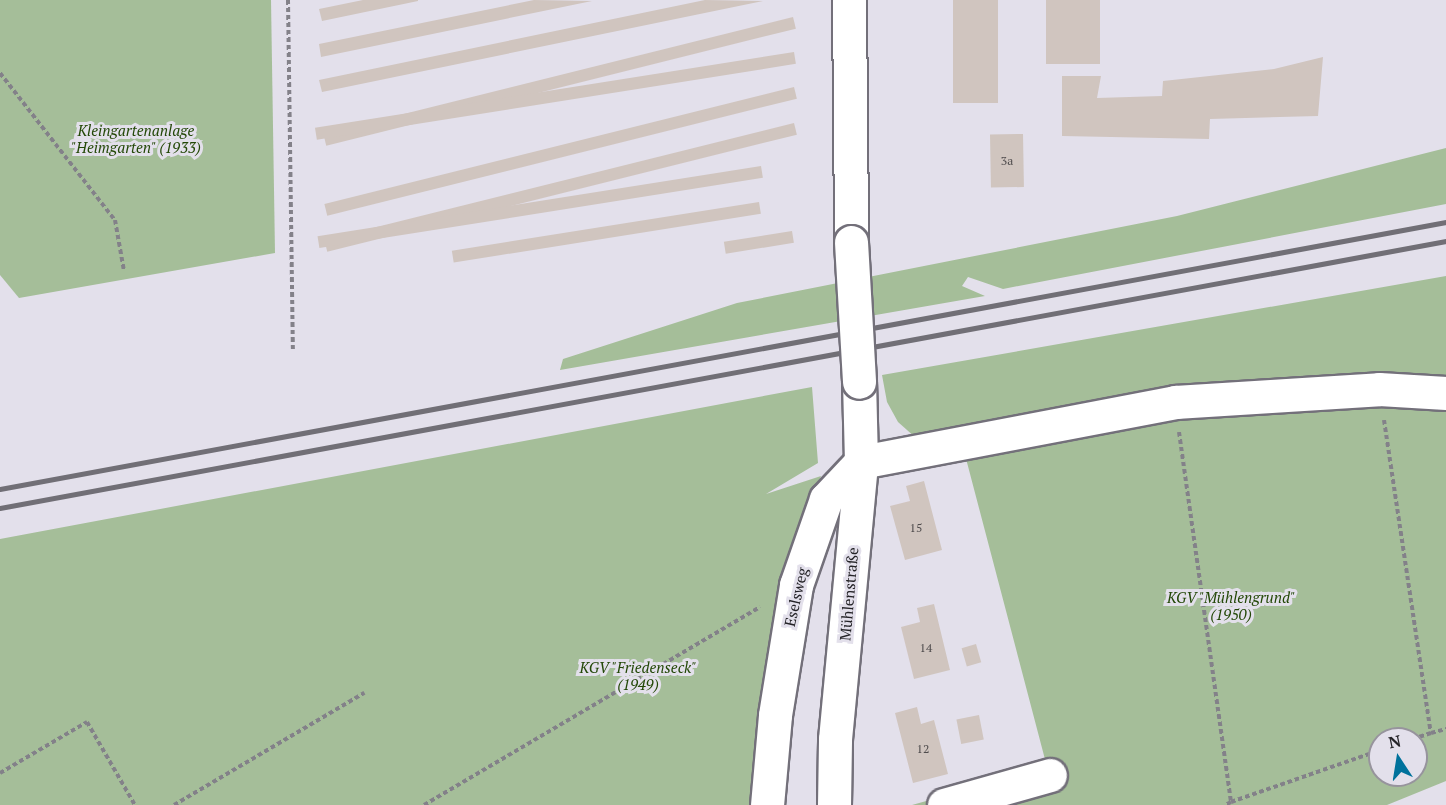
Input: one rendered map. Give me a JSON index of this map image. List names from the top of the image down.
{
  "streets": {
    "street": ["Mühlenstraße", "Eselsweg"]
  },
  "crossings": [
    ["Mühlenstraße", "Eselsweg"]
  ],
  "parks": ["Kleingartenanlage \"Heimgarten\" (1933)", "KGV \"Mühlengrund\" (1950)", "KGV \"Friedenseck\" (1949)"],
  "house_numbers": [
    "3a",
    "15",
    "14",
    "12"
  ],
  "north": "top"
}
